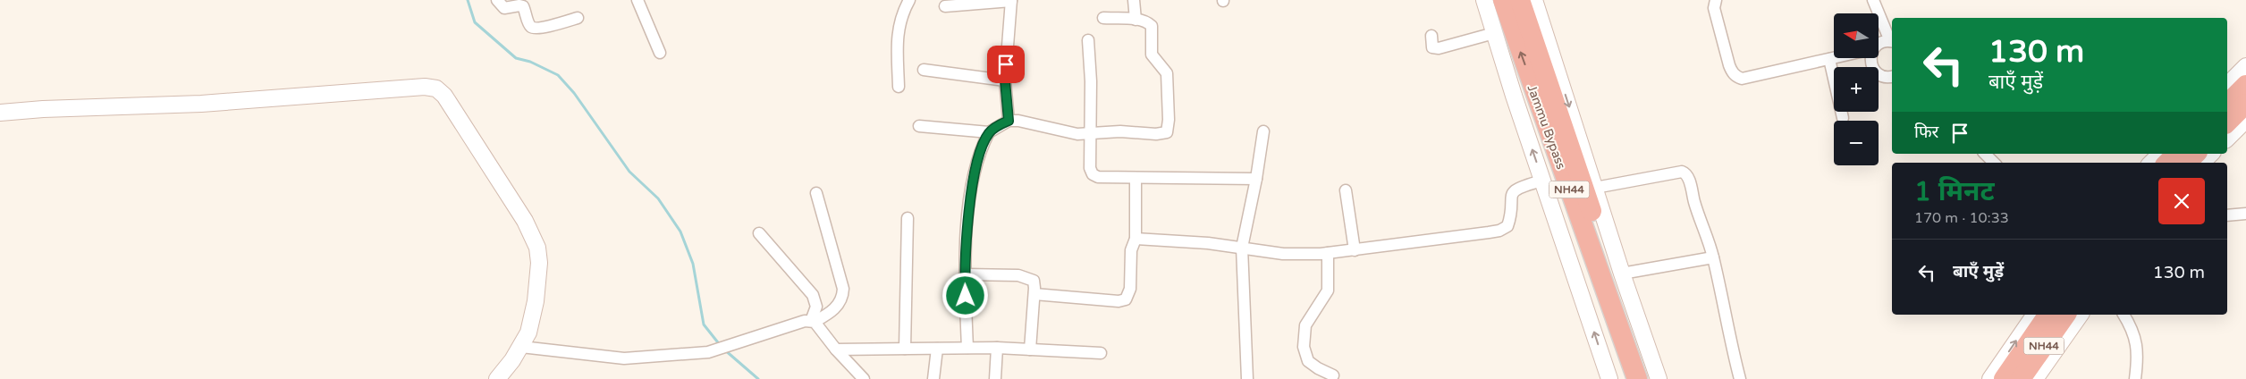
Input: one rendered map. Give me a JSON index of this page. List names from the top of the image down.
{
  "streets": {
    "highway": ["Jammu Bypass", "NH44"]
  },
  "north": "left",
  "page": {
    "map_buttons": ["+", "−"],
    "turn": ["130 m", "बाएँ मुड़ें"],
    "then": "फिर",
    "heading": ["1 मिनट", "170 m · 10:33"],
    "list": [
      {
        "name": "बाएँ मुड़ें",
        "value": "130 m"
      }
    ]
  }
}
